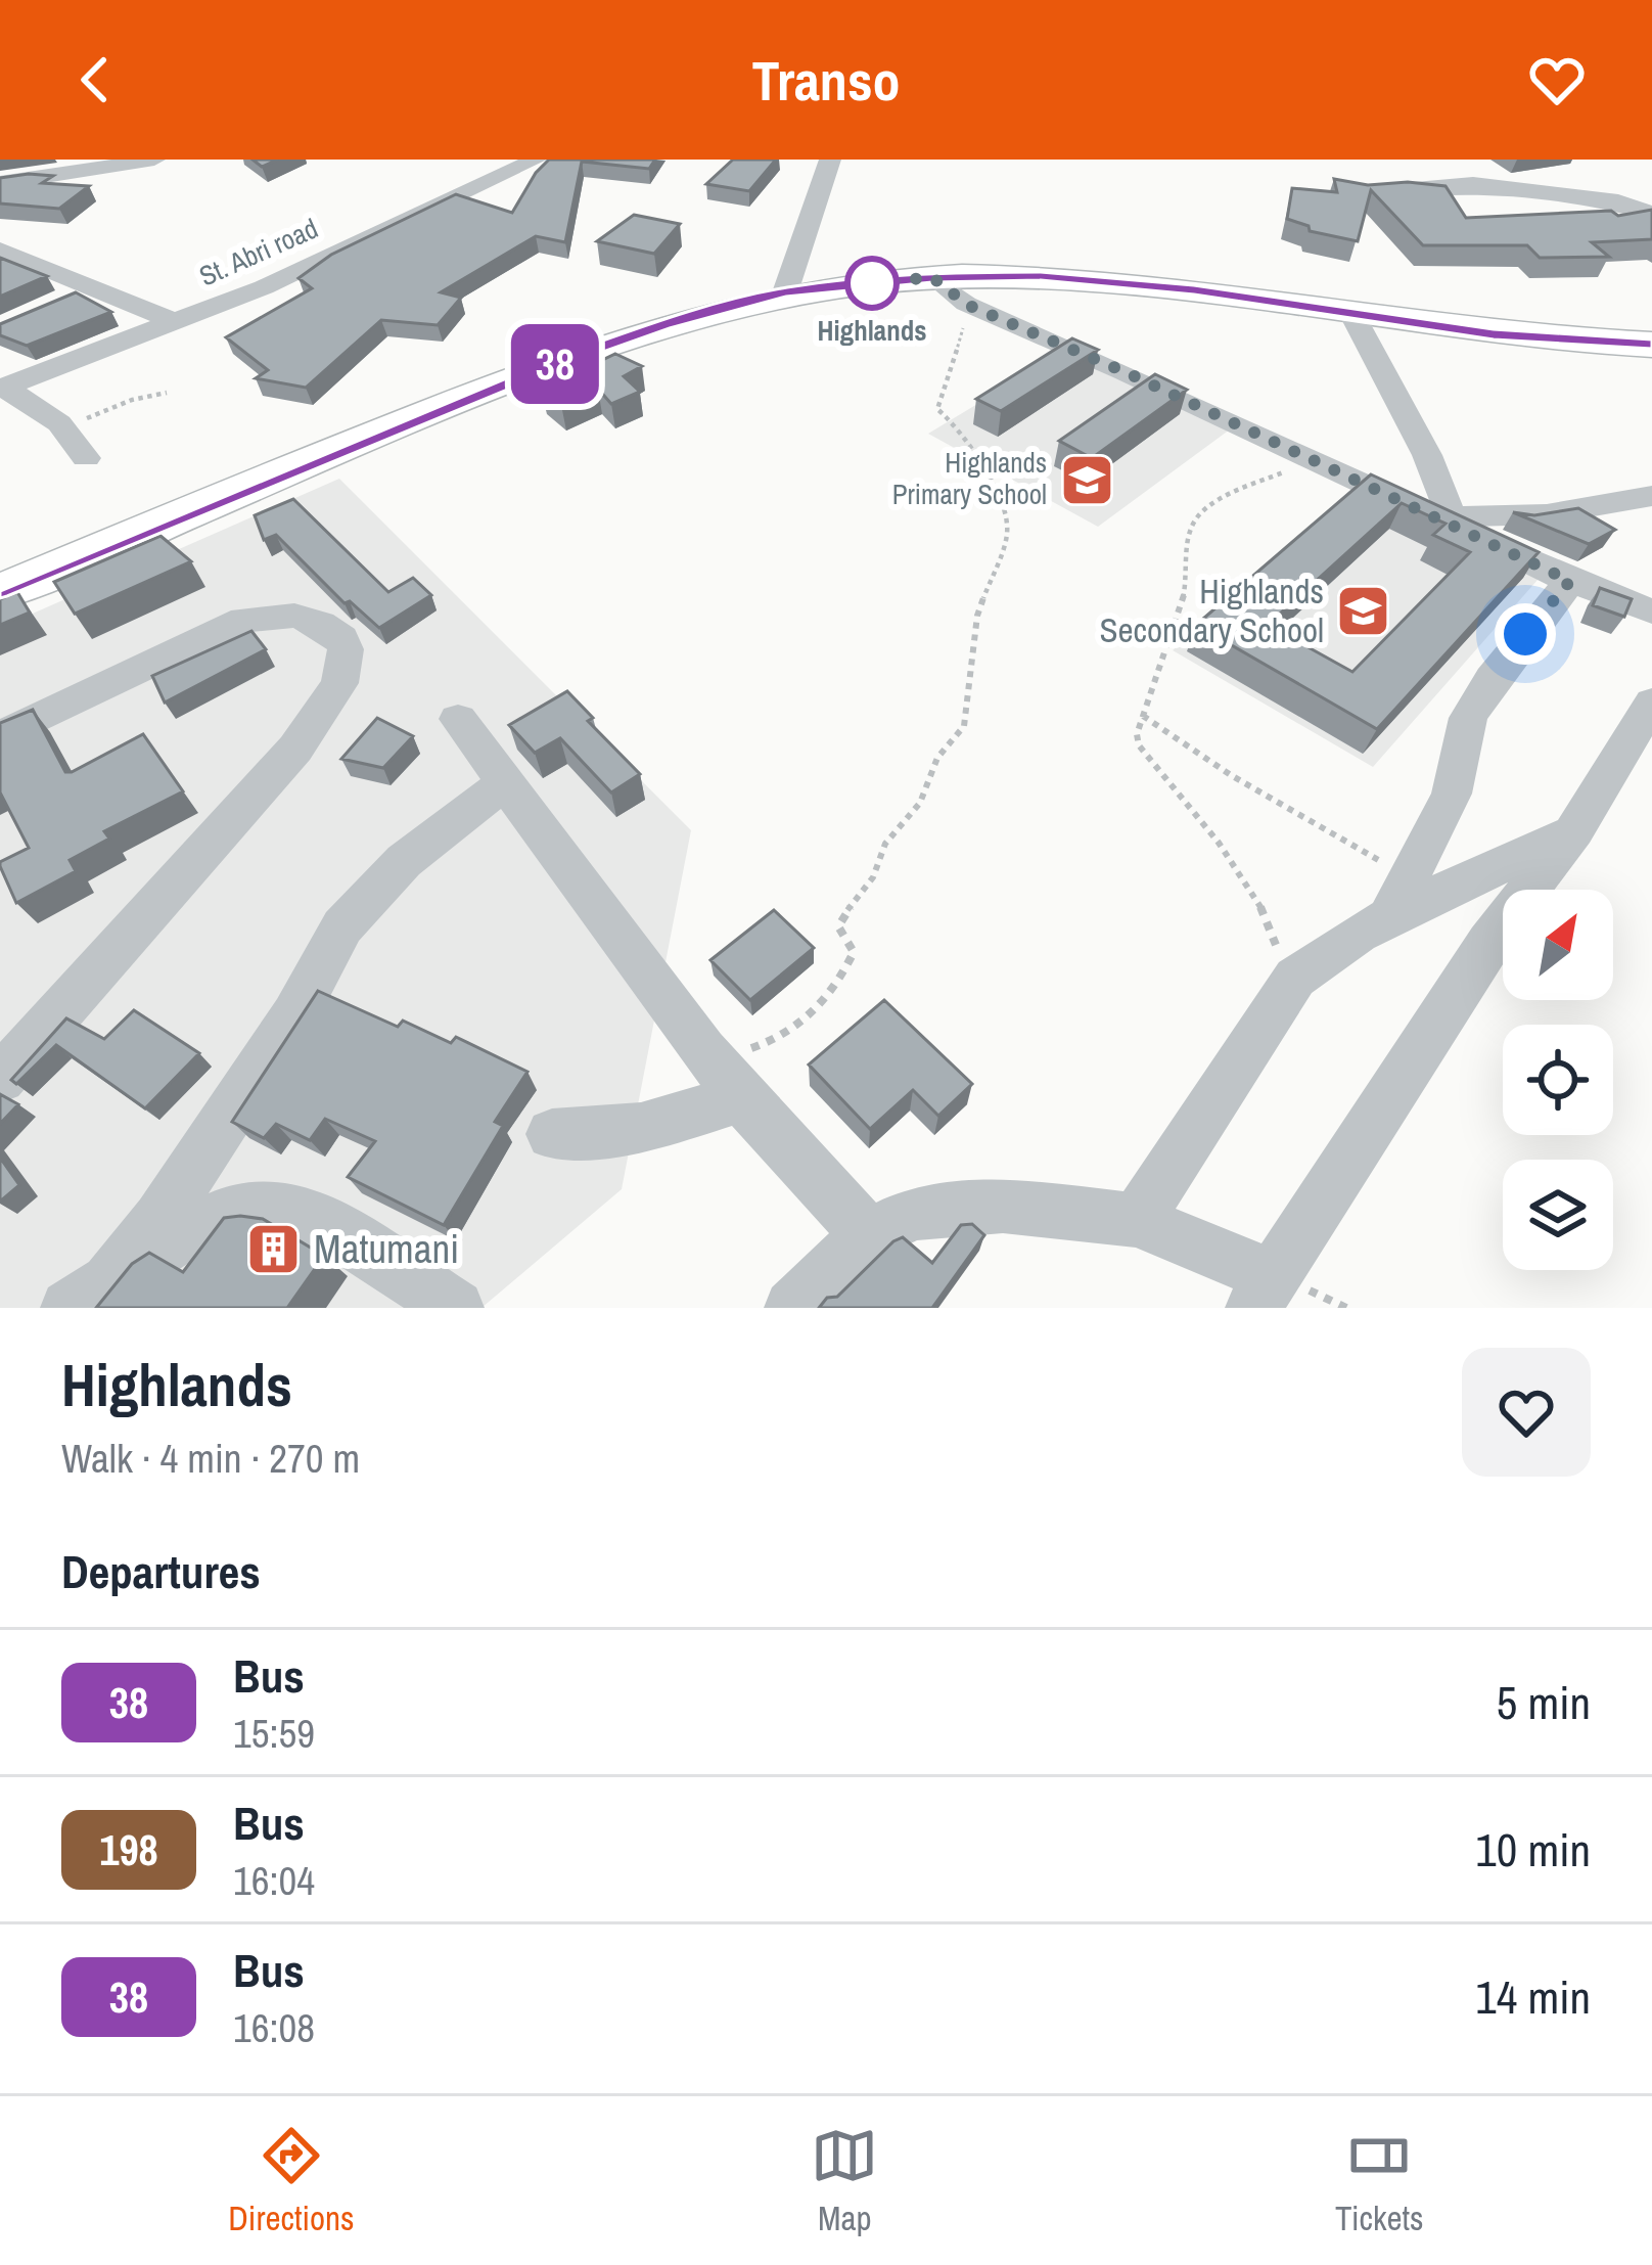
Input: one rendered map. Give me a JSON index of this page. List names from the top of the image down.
{
  "streets": {
    "street": ["St. Abri road"]
  },
  "places": {
    "other": ["Highlands"],
    "school or university": ["Highlands Primary School", "Highlands Secondary School"],
    "building": ["Matumani"]
  },
  "lines": ["bus line 38"],
  "north": "top right",
  "page": {
    "header": "Transo",
    "on_map": "38",
    "heading": [
      ["Highlands", "Walk · 4 min · 270 m"],
      "Departures"
    ],
    "list": [
      {
        "mark": "38",
        "name": "Bus",
        "note": "15:59",
        "value": "5 min"
      },
      {
        "mark": "198",
        "name": "Bus",
        "note": "16:04",
        "value": "10 min"
      },
      {
        "mark": "38",
        "name": "Bus",
        "note": "16:08",
        "value": "14 min"
      }
    ],
    "tabs": ["Directions", "Map", "Tickets"]
  }
}
